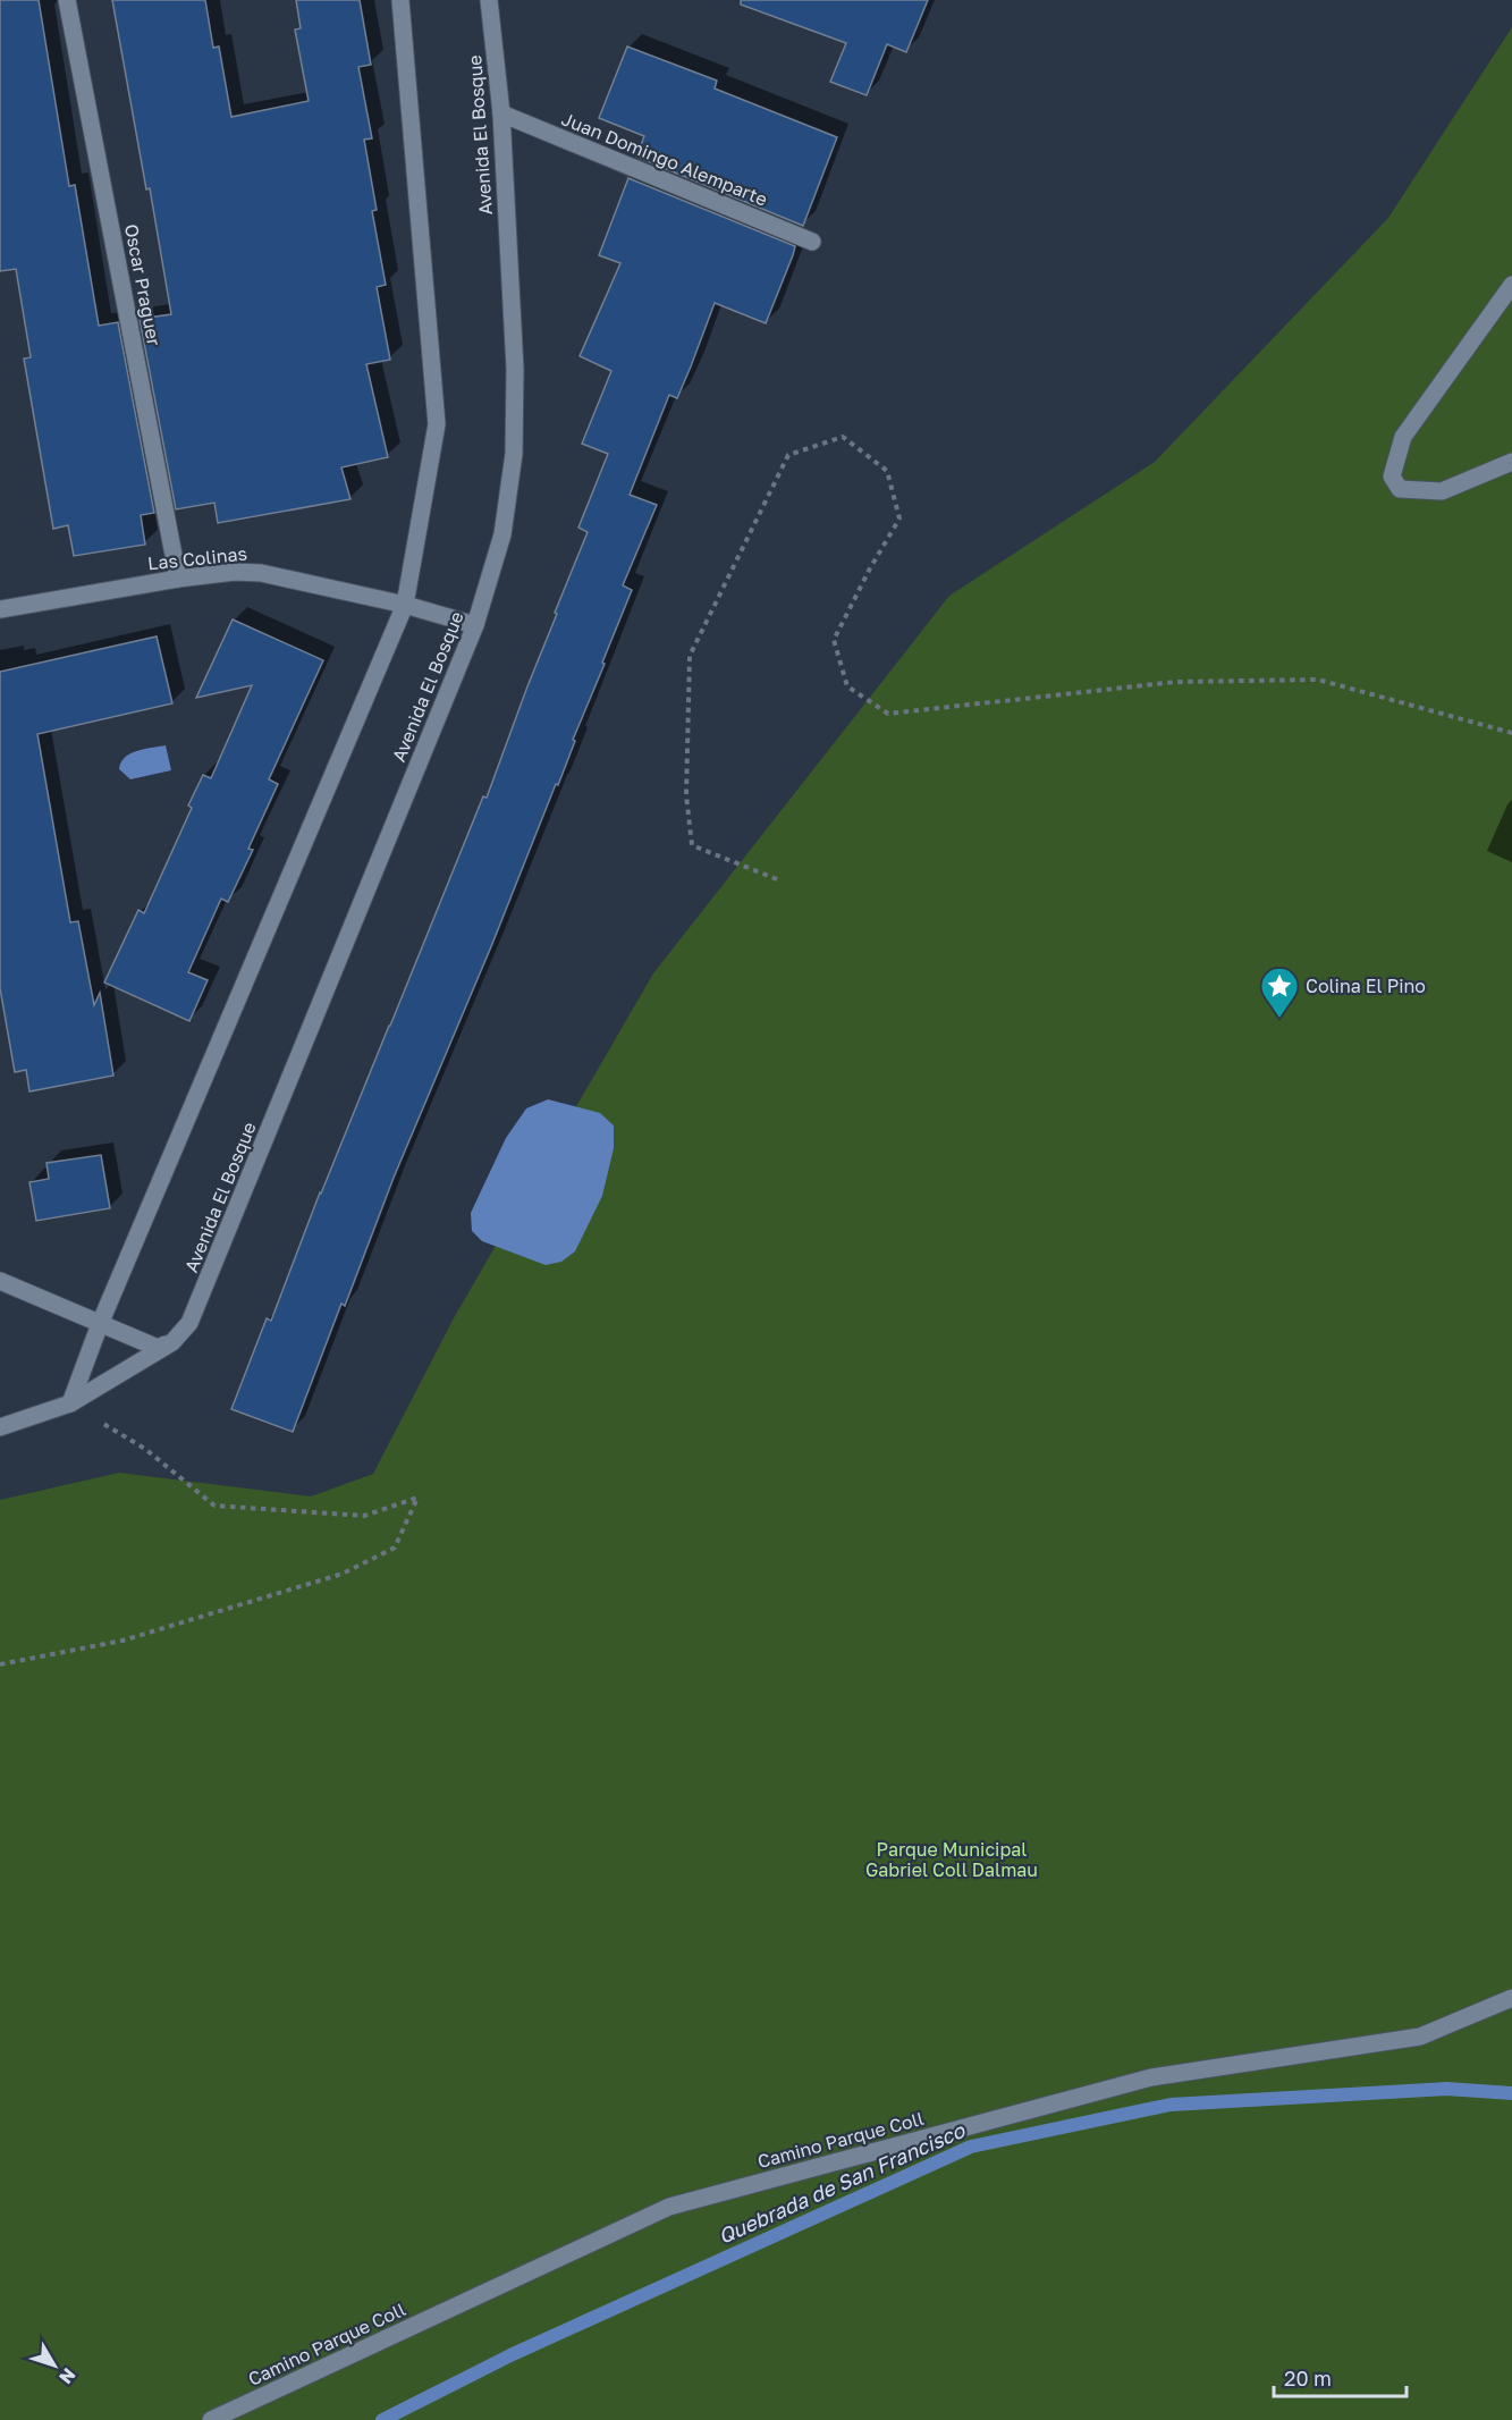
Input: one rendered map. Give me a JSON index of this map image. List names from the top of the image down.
{
  "streets": {
    "street": [
      "Avenida El Bosque",
      "Juan Domingo Alemparte",
      "Oscar Praguer",
      "Las Colinas",
      "Camino Parque Coll"
    ]
  },
  "crossings": [
    ["Avenida El Bosque", "Juan Domingo Alemparte"],
    ["Avenida El Bosque", "Las Colinas"],
    ["Oscar Praguer", "Las Colinas"]
  ],
  "water": ["Quebrada de San Francisco"],
  "parks": ["Parque Municipal Gabriel Coll Dalmau"],
  "places": {
    "place": ["Colina El Pino"]
  },
  "scale_bar": "20 m",
  "north": "bottom right"
}
